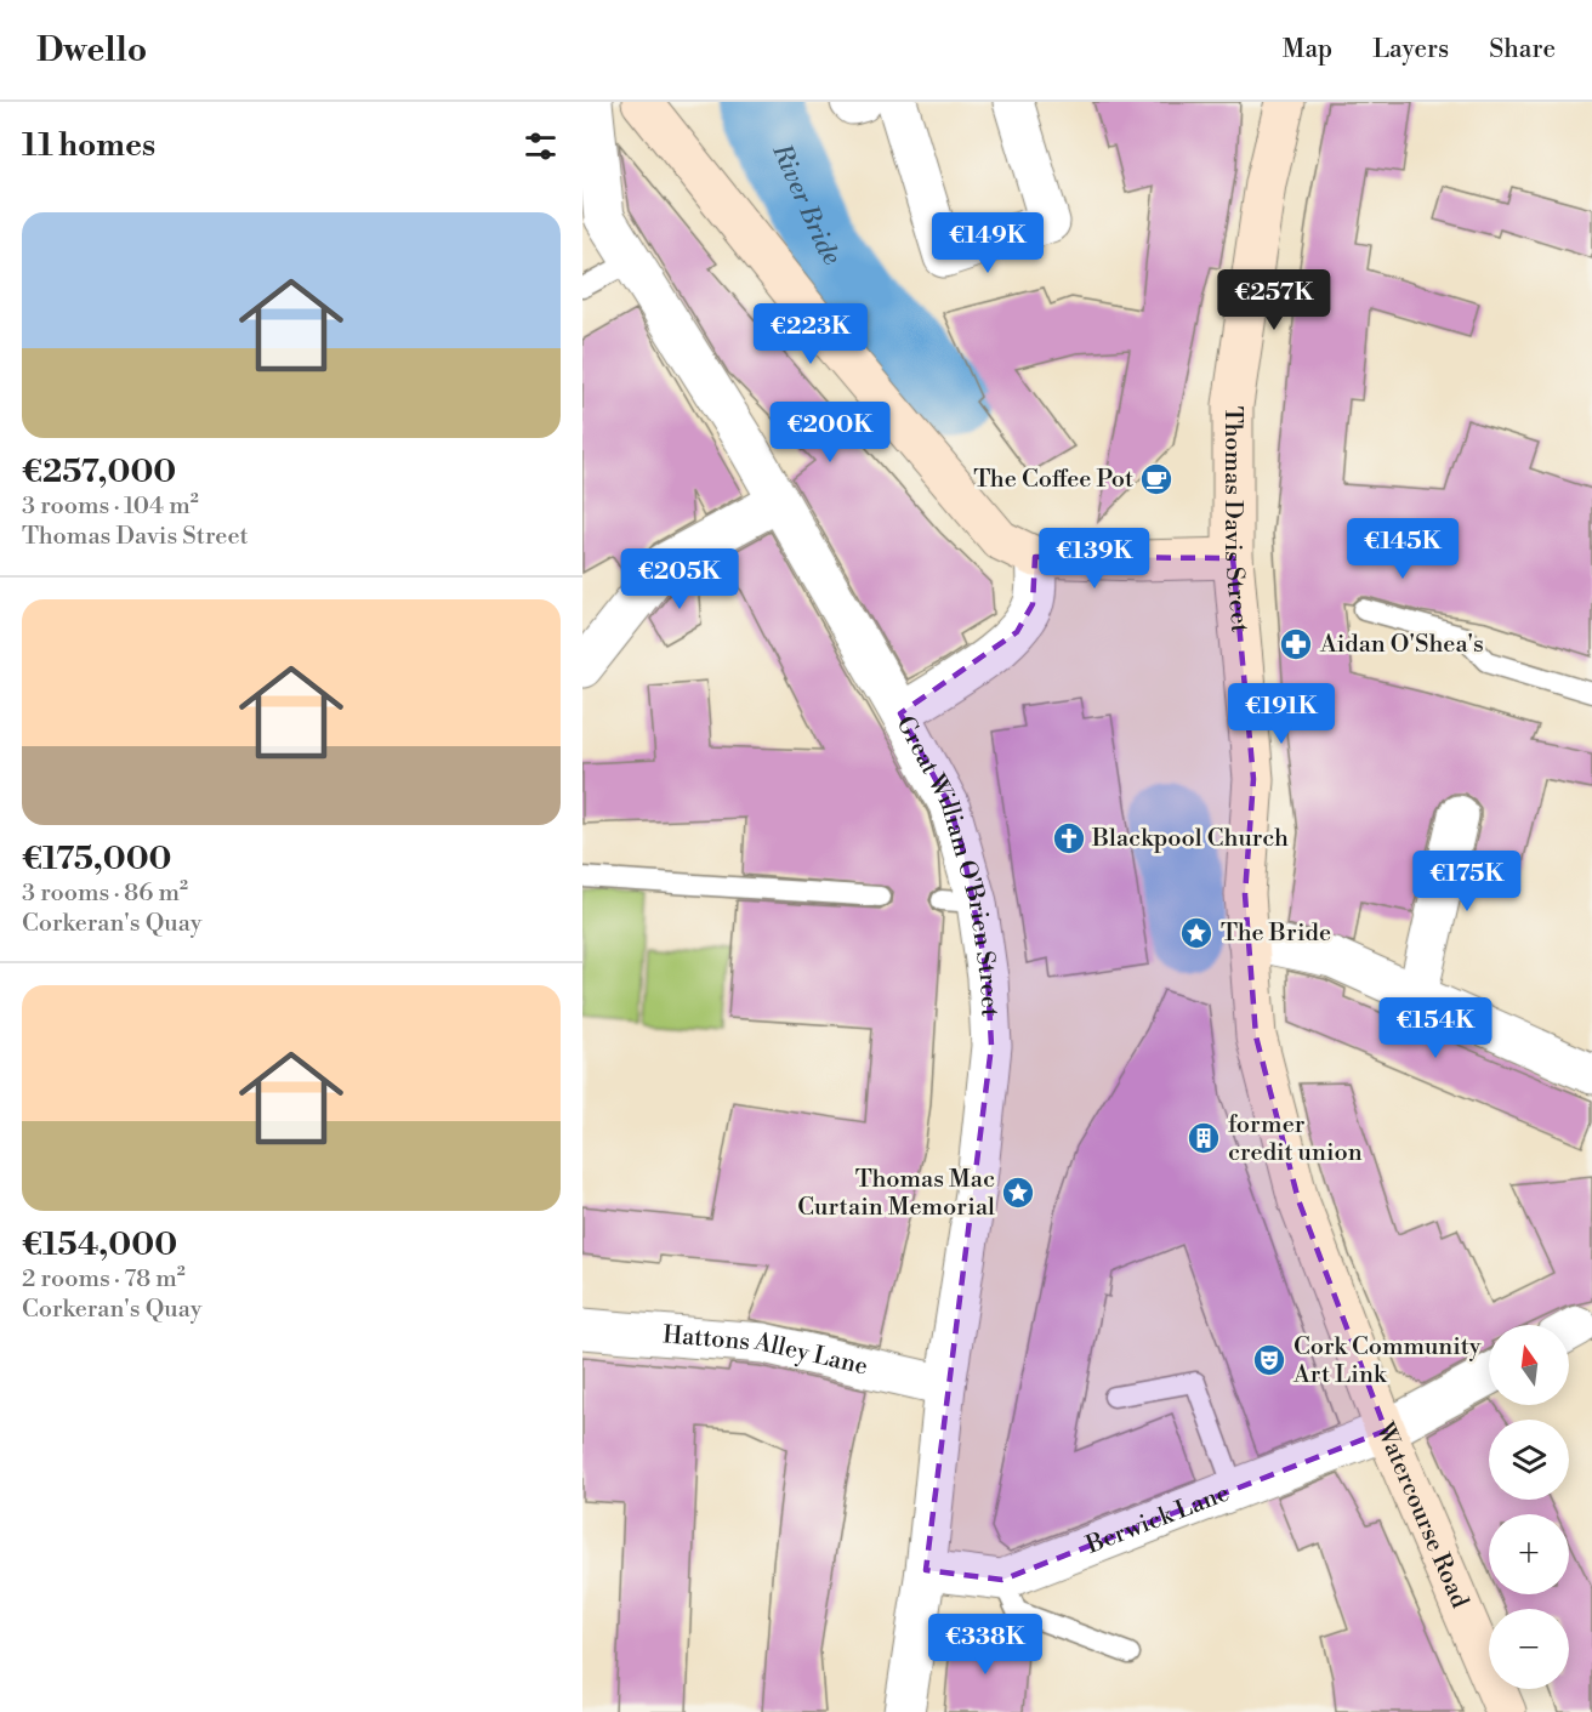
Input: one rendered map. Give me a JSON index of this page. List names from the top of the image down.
{
  "streets": {
    "street": [
      "Thomas Davis Street",
      "Great William O'Brien Street",
      "Hattons Alley Lane",
      "Watercourse Road",
      "Berwick Lane"
    ]
  },
  "crossings": [
    ["Thomas Davis Street", "Watercourse Road"],
    ["Great William O'Brien Street", "Hattons Alley Lane"],
    ["Great William O'Brien Street", "Berwick Lane"],
    ["Watercourse Road", "Berwick Lane"]
  ],
  "water": ["River Bride"],
  "places": {
    "cafe": ["The Coffee Pot"],
    "pharmacy": ["Aidan O'Shea's"],
    "church": ["Blackpool Church"],
    "place": ["The Bride", "Thomas Mac Curtain Memorial"],
    "building": ["former credit union"],
    "theatre": ["Cork Community Art Link"]
  },
  "north": "top",
  "page": {
    "header": "Dwello",
    "nav": ["Map", "Layers", "Share"],
    "heading": "11 homes",
    "list": [
      {
        "name": "€257,000",
        "note": "3 rooms · 104 m² · Thomas Davis Street"
      },
      {
        "name": "€175,000",
        "note": "3 rooms · 86 m² · Corkeran's Quay"
      },
      {
        "name": "€154,000",
        "note": "2 rooms · 78 m² · Corkeran's Quay"
      }
    ],
    "price": [
      "€149K",
      "€257K",
      "€223K",
      "€200K",
      "€145K",
      "€139K",
      "€205K",
      "€191K",
      "€175K",
      "€154K",
      "€338K"
    ],
    "map_buttons": ["+", "−"]
  }
}
